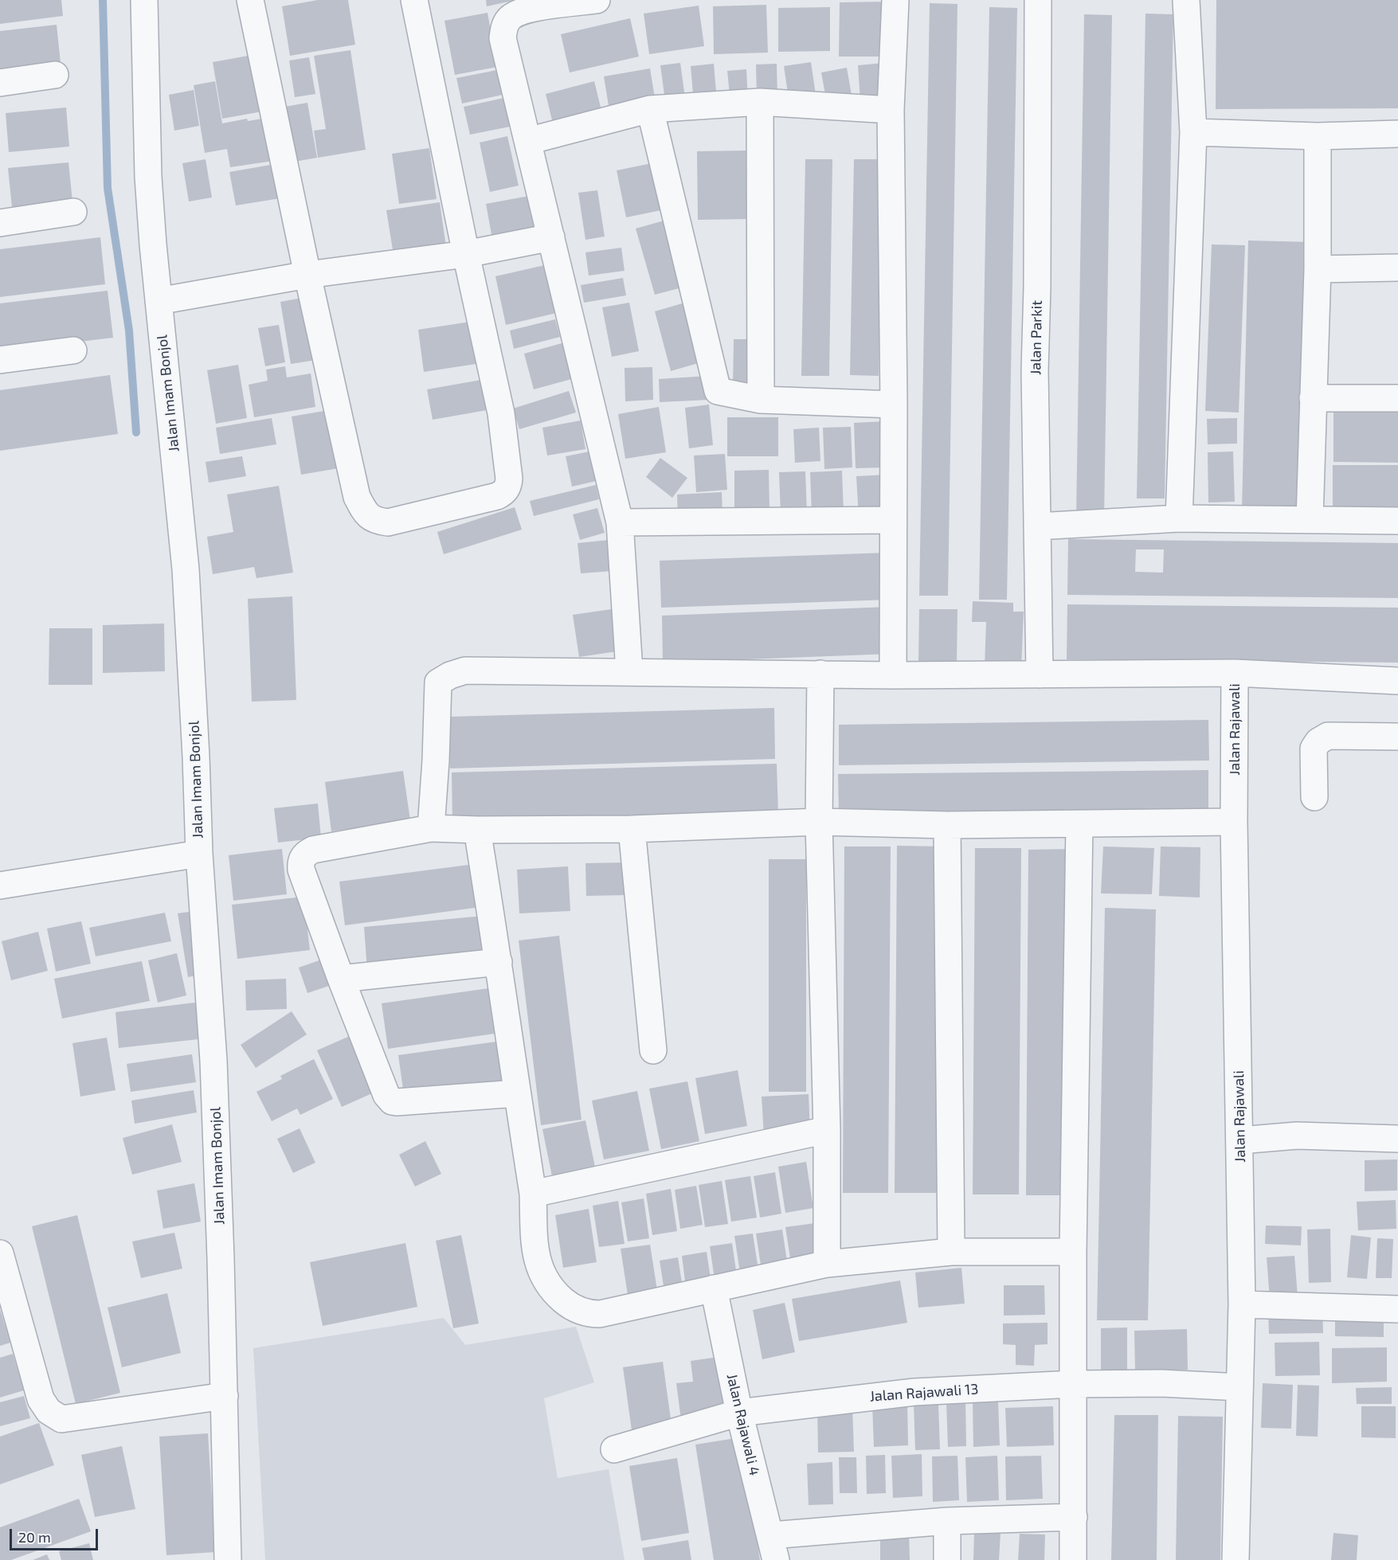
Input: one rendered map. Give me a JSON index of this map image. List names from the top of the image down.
{
  "streets": {
    "street": [
      "Jalan Parkit",
      "Jalan Imam Bonjol",
      "Jalan Rajawali",
      "Jalan Rajawali 13",
      "Jalan Rajawali 4"
    ]
  },
  "crossings": [
    ["Jalan Rajawali", "Jalan Rajawali 13"],
    ["Jalan Rajawali 13", "Jalan Rajawali 4"]
  ],
  "scale_bar": "20 m"
}
